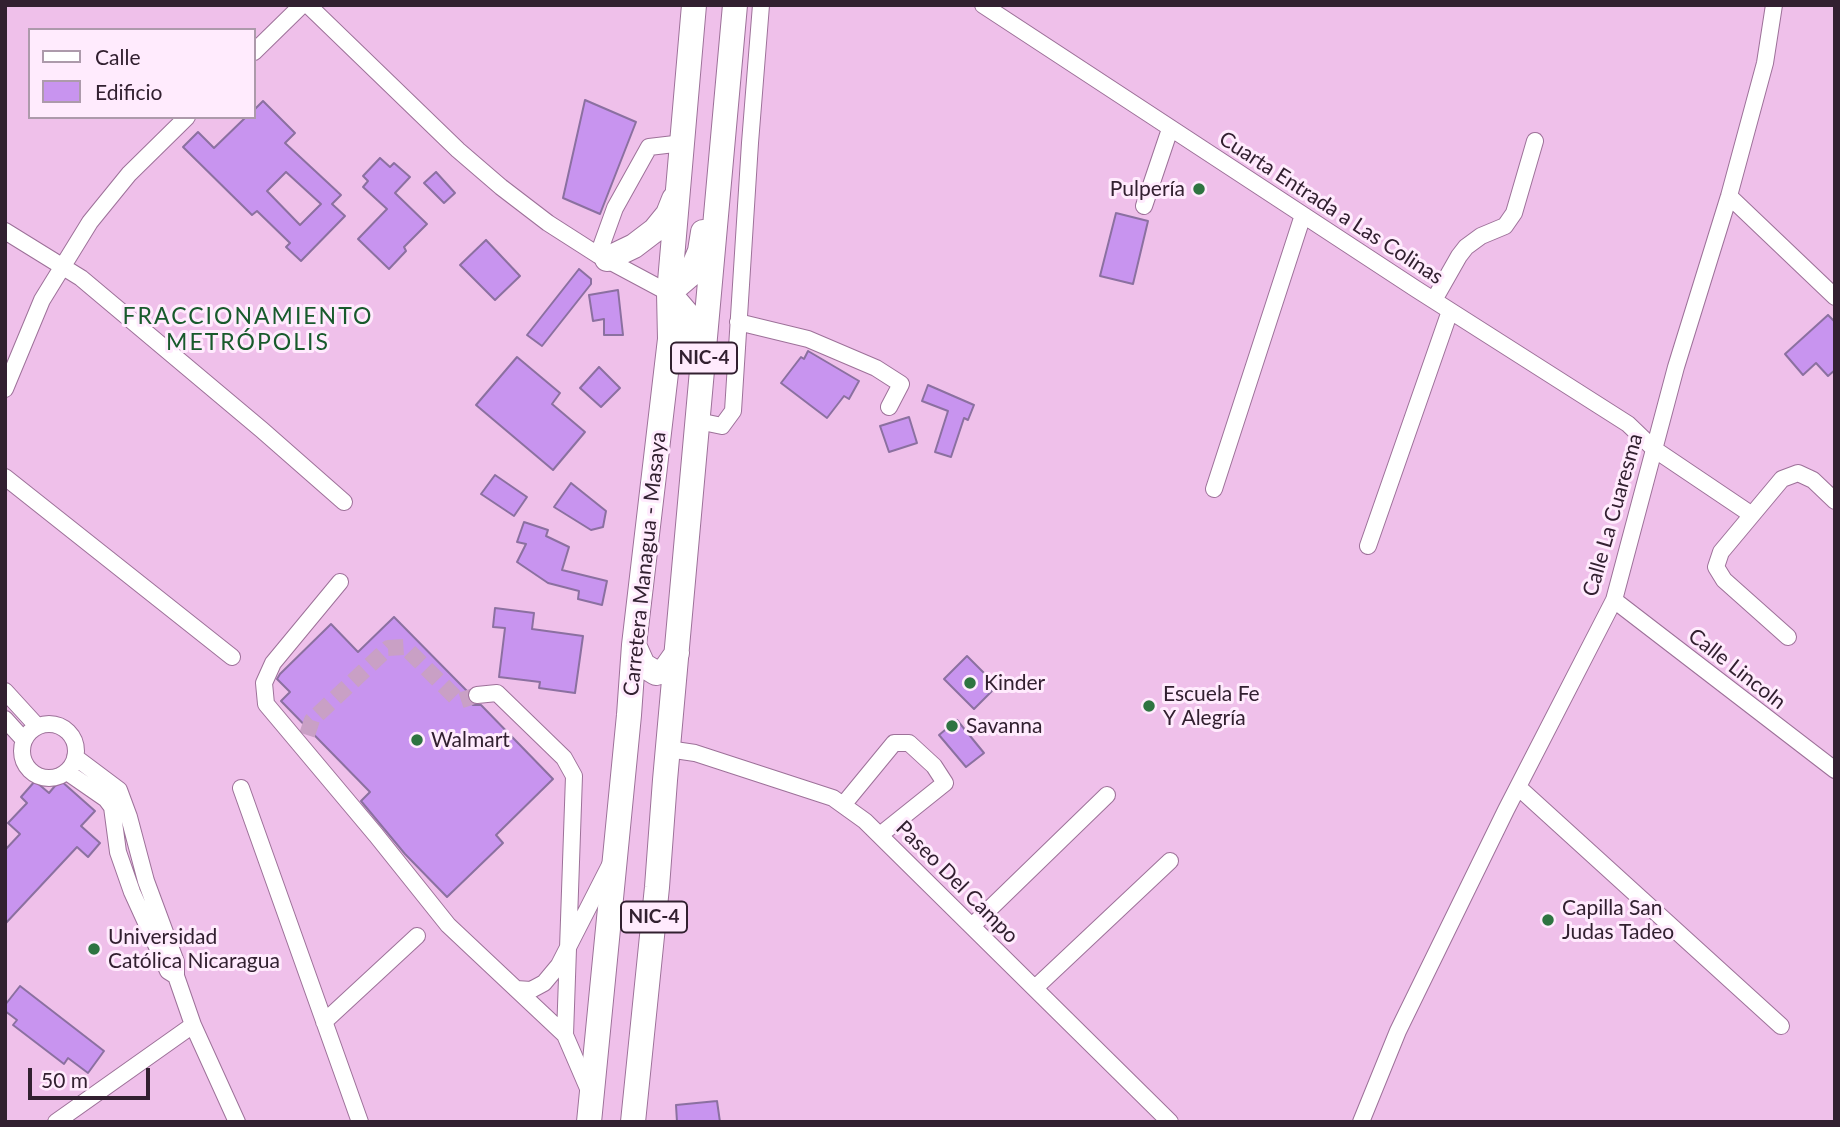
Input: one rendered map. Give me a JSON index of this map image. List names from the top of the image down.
{
  "streets": {
    "highway": ["NIC-4", "Carretera Managua - Masaya"],
    "street": [
      "Cuarta Entrada a Las Colinas",
      "Calle La Cuaresma",
      "Calle Lincoln",
      "Paseo Del Campo"
    ]
  },
  "crossings": [
    ["Cuarta Entrada a Las Colinas", "Calle La Cuaresma"],
    ["Calle La Cuaresma", "Calle Lincoln"],
    ["Carretera Managua - Masaya", "Paseo Del Campo"]
  ],
  "districts": ["FRACCIONAMIENTO METRÓPOLIS"],
  "places": [
    "Pulpería",
    "Kinder",
    "Escuela Fe Y Alegría",
    "Savanna",
    "Walmart",
    "Capilla San Judas Tadeo",
    "Universidad Católica Nicaragua"
  ],
  "legend": ["Calle", "Edificio"],
  "scale_bar": "50 m"
}
